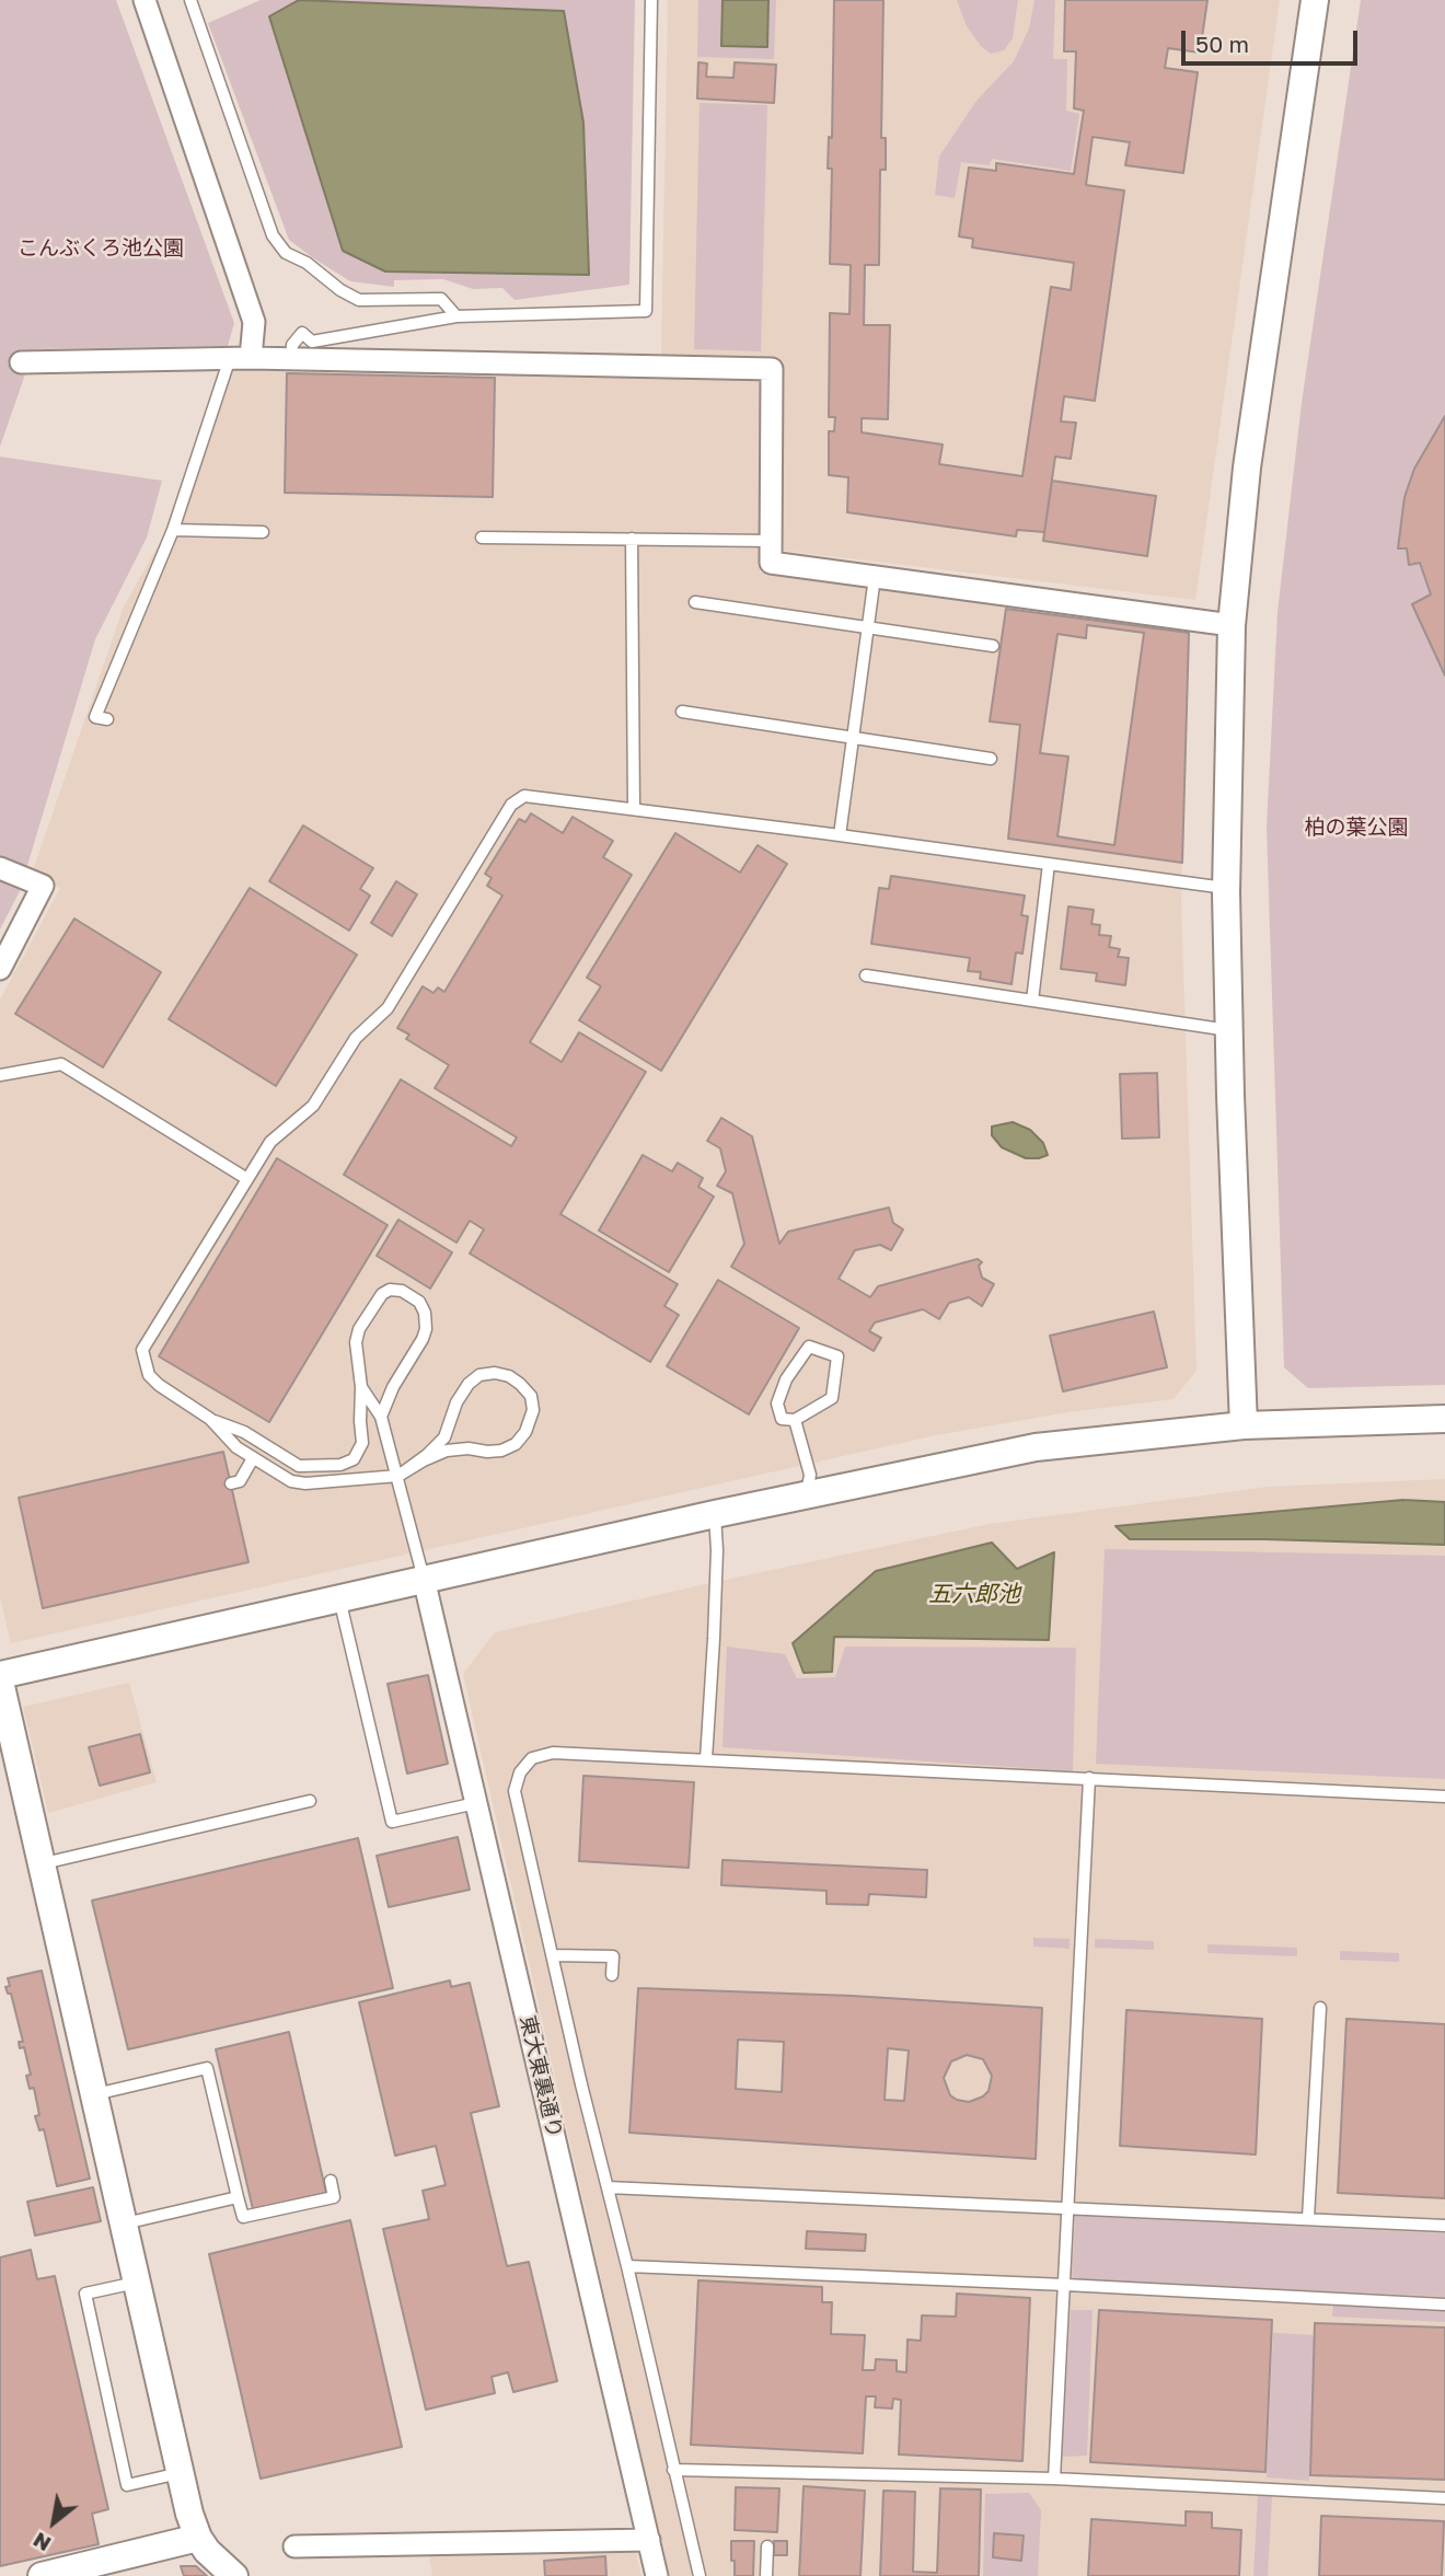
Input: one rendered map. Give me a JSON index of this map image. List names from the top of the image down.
{
  "streets": {
    "street": ["東大東裏通り"]
  },
  "water": ["五六郎池"],
  "parks": ["こんぶくろ池公園", "柏の葉公園"],
  "scale_bar": "50 m",
  "north": "bottom left"
}
